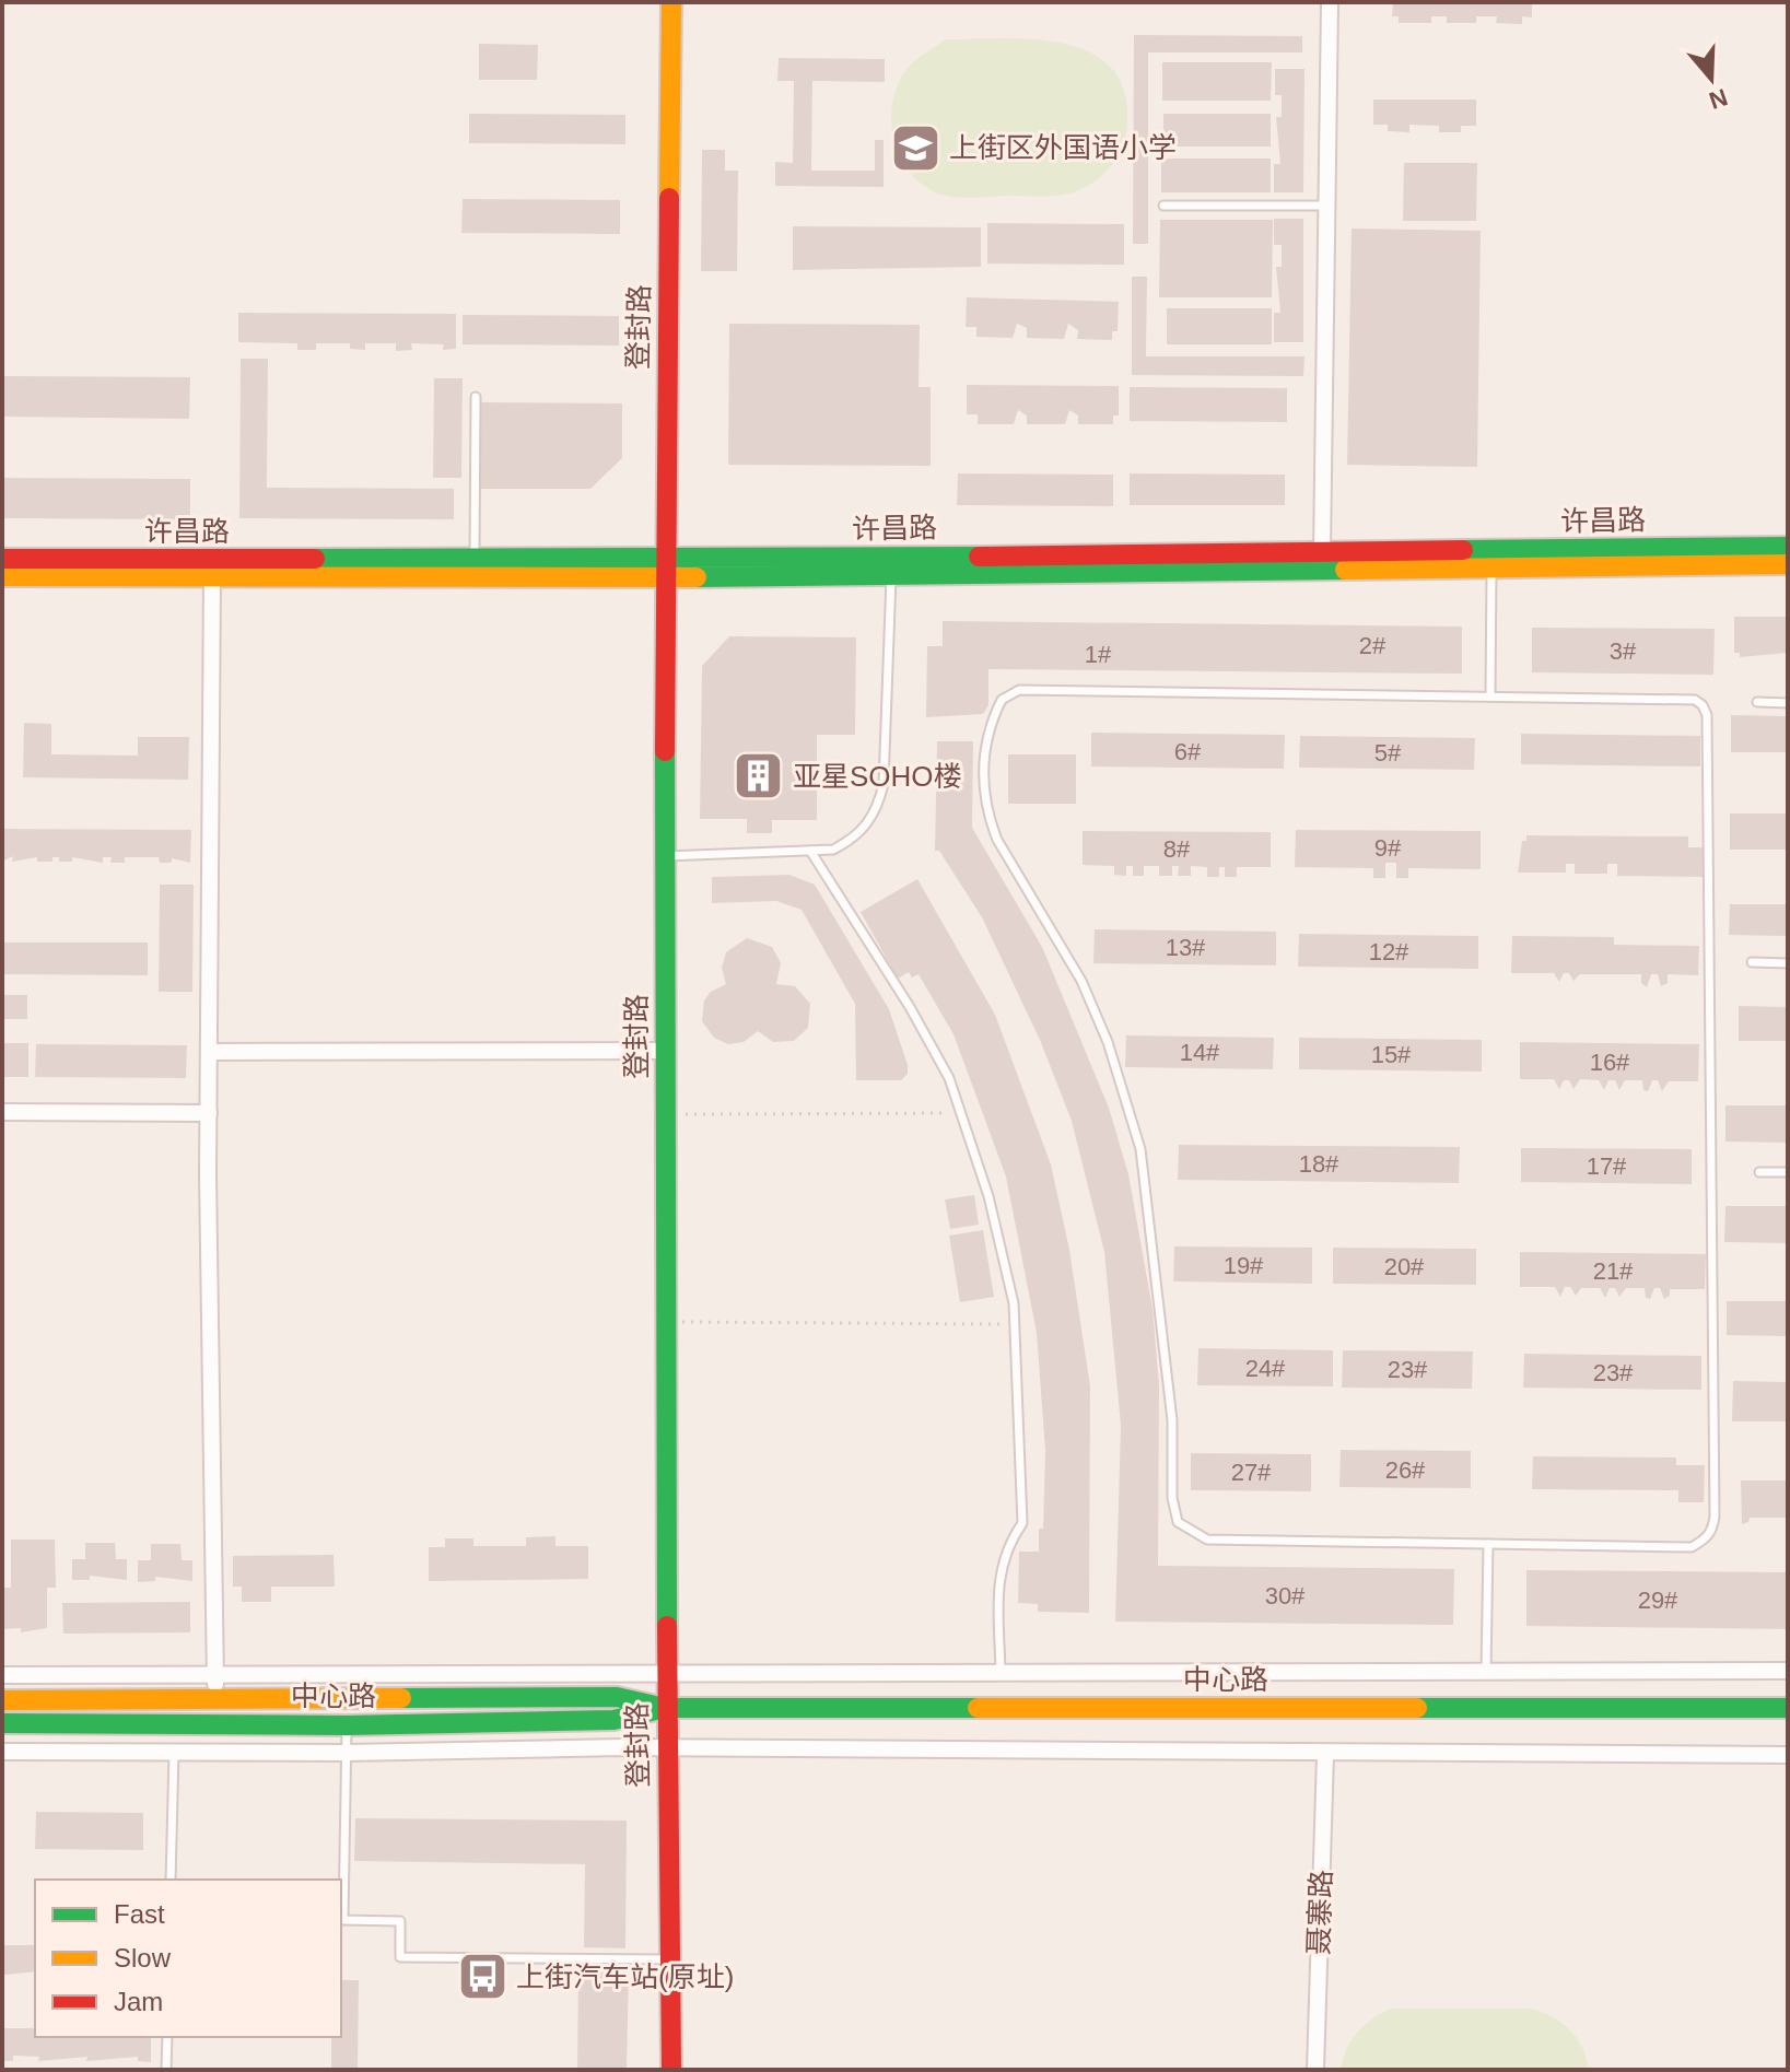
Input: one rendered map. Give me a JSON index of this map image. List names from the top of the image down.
{
  "streets": {
    "main road": ["登封路", "许昌路", "中心路"],
    "street": ["聂寨路"]
  },
  "crossings": [
    ["登封路", "许昌路"],
    ["登封路", "中心路"]
  ],
  "places": {
    "school or university": ["上街区外国语小学"],
    "building": ["亚星SOHO楼"],
    "bus stop": ["上街汽车站(原址)"]
  },
  "house_numbers": [
    "2#",
    "3#",
    "1#",
    "6#",
    "5#",
    "9#",
    "8#",
    "13#",
    "12#",
    "14#",
    "15#",
    "16#",
    "18#",
    "17#",
    "19#",
    "20#",
    "21#",
    "24#",
    "23#",
    "23#",
    "26#",
    "27#",
    "30#",
    "29#"
  ],
  "legend": ["Fast", "Slow", "Jam"],
  "north": "bottom"
}
